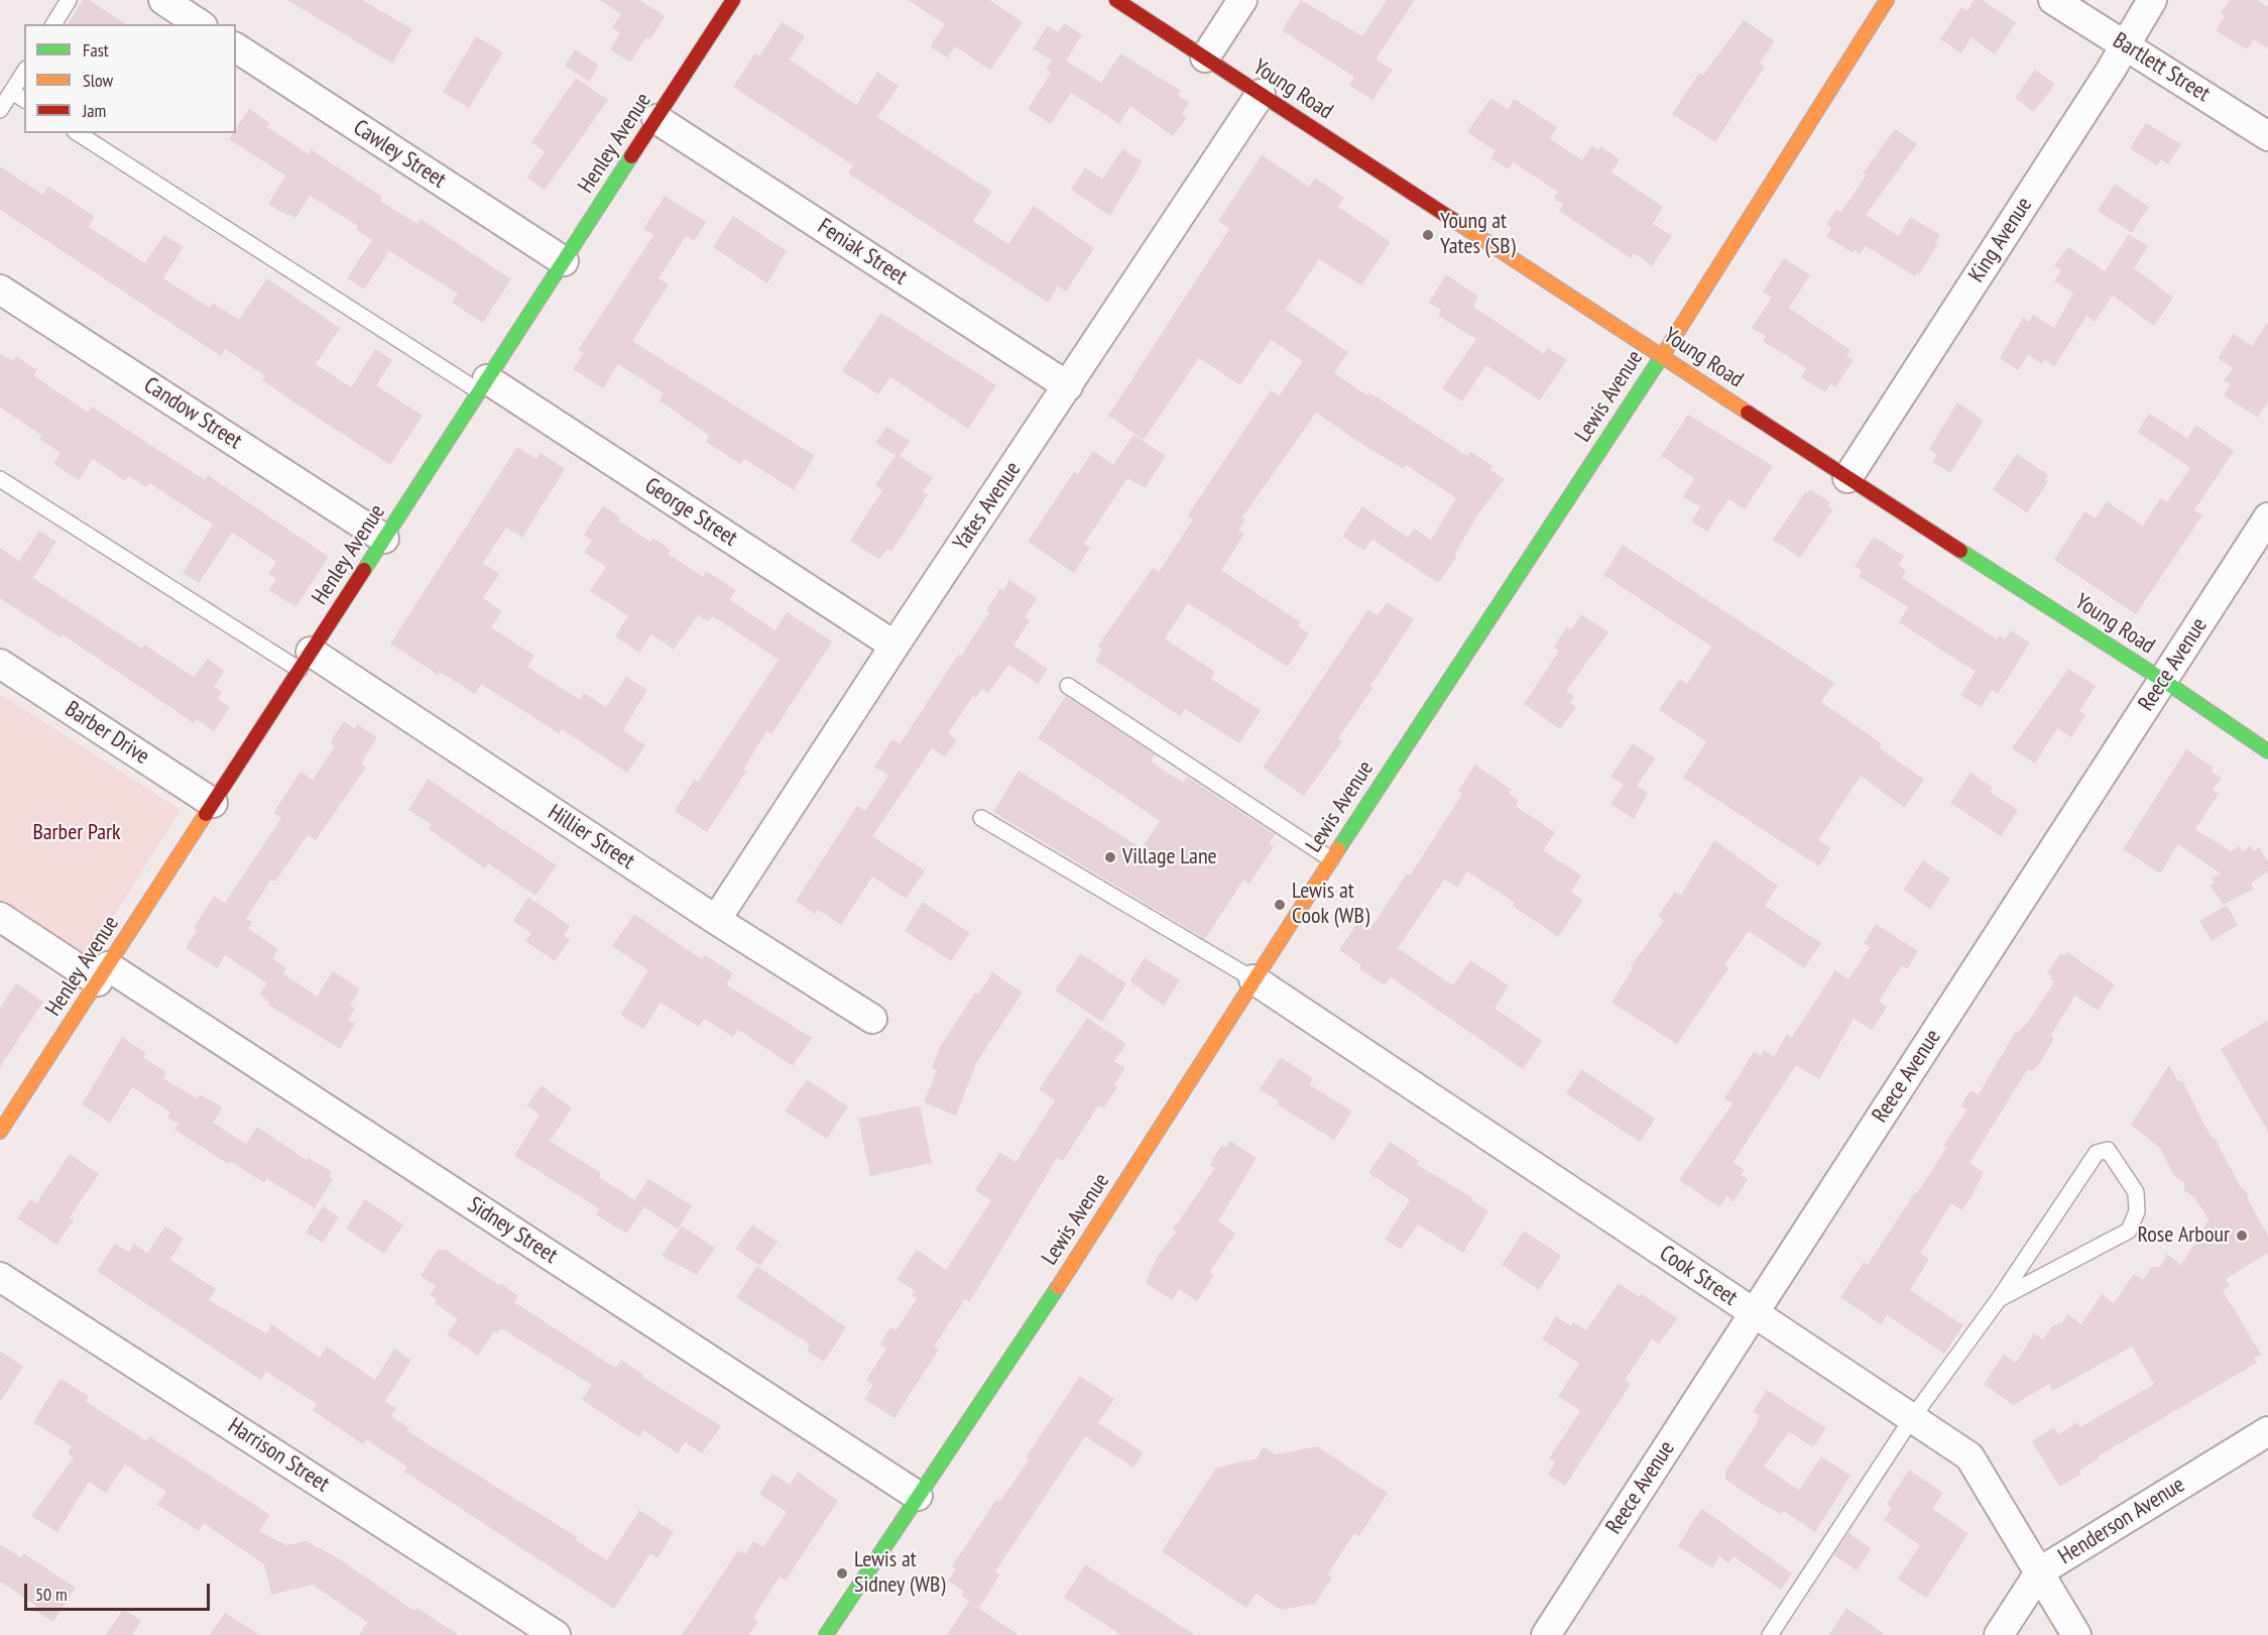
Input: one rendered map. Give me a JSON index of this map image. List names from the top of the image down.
{
  "streets": {
    "street": [
      "Bartlett Street",
      "Young Road",
      "Henley Avenue",
      "Cawley Street",
      "King Avenue",
      "Feniak Street",
      "Lewis Avenue",
      "Candow Street",
      "Yates Avenue",
      "George Street",
      "Reece Avenue",
      "Barber Drive",
      "Hillier Street",
      "Sidney Street",
      "Cook Street",
      "Harrison Street",
      "Henderson Avenue"
    ]
  },
  "crossings": [
    ["Bartlett Street", "King Avenue"],
    ["Young Road", "King Avenue"],
    ["Young Road", "Lewis Avenue"],
    ["Young Road", "Yates Avenue"],
    ["Young Road", "Reece Avenue"],
    ["Henley Avenue", "Cawley Street"],
    ["Henley Avenue", "Feniak Street"],
    ["Henley Avenue", "Candow Street"],
    ["Henley Avenue", "George Street"],
    ["Henley Avenue", "Barber Drive"],
    ["Henley Avenue", "Hillier Street"],
    ["Henley Avenue", "Sidney Street"],
    ["Feniak Street", "Yates Avenue"],
    ["Lewis Avenue", "Sidney Street"],
    ["Lewis Avenue", "Cook Street"],
    ["Yates Avenue", "George Street"],
    ["Yates Avenue", "Hillier Street"],
    ["Reece Avenue", "Cook Street"],
    ["Cook Street", "Henderson Avenue"]
  ],
  "parks": ["Barber Park"],
  "places": [
    "Young at Yates (SB)",
    "Village Lane",
    "Lewis at Cook (WB)",
    "Rose Arbour",
    "Lewis at Sidney (WB)"
  ],
  "legend": ["Fast", "Slow", "Jam"],
  "scale_bar": "50 m"
}
